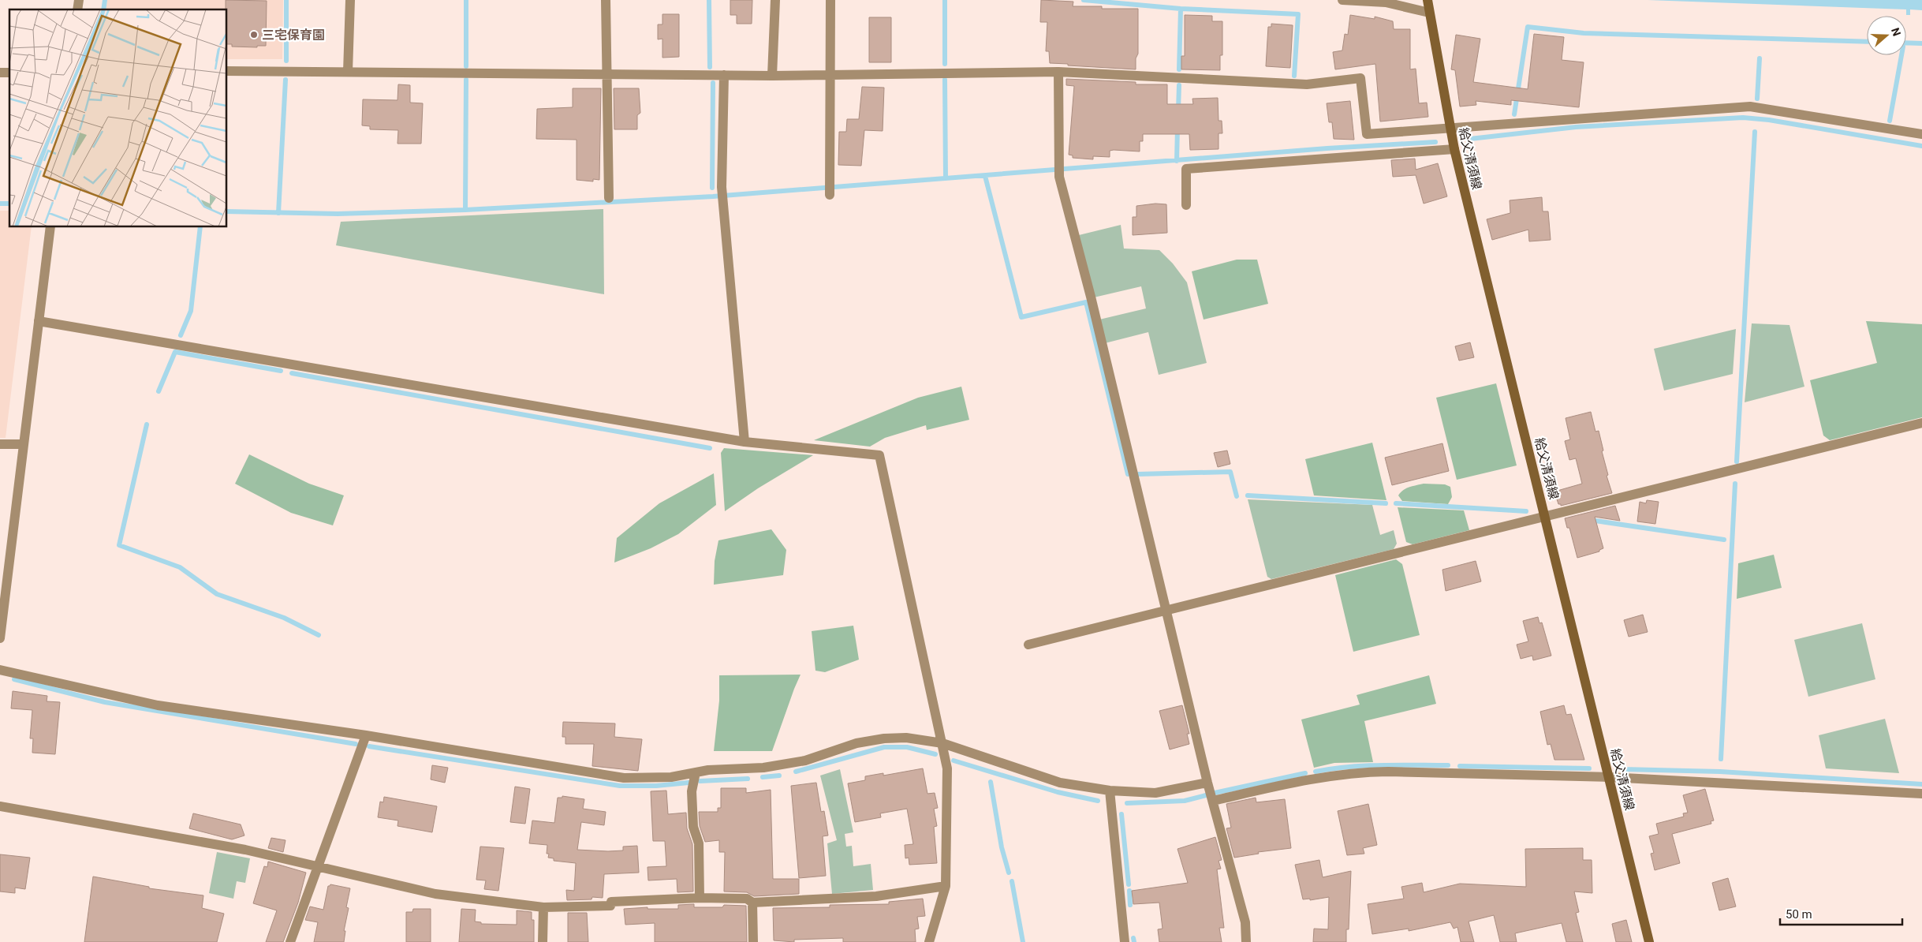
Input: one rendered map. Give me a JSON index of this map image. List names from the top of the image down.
{
  "streets": {
    "main road": ["給父清須線"]
  },
  "places": ["三宅保育園"],
  "scale_bar": "50 m",
  "north": "right"
}
